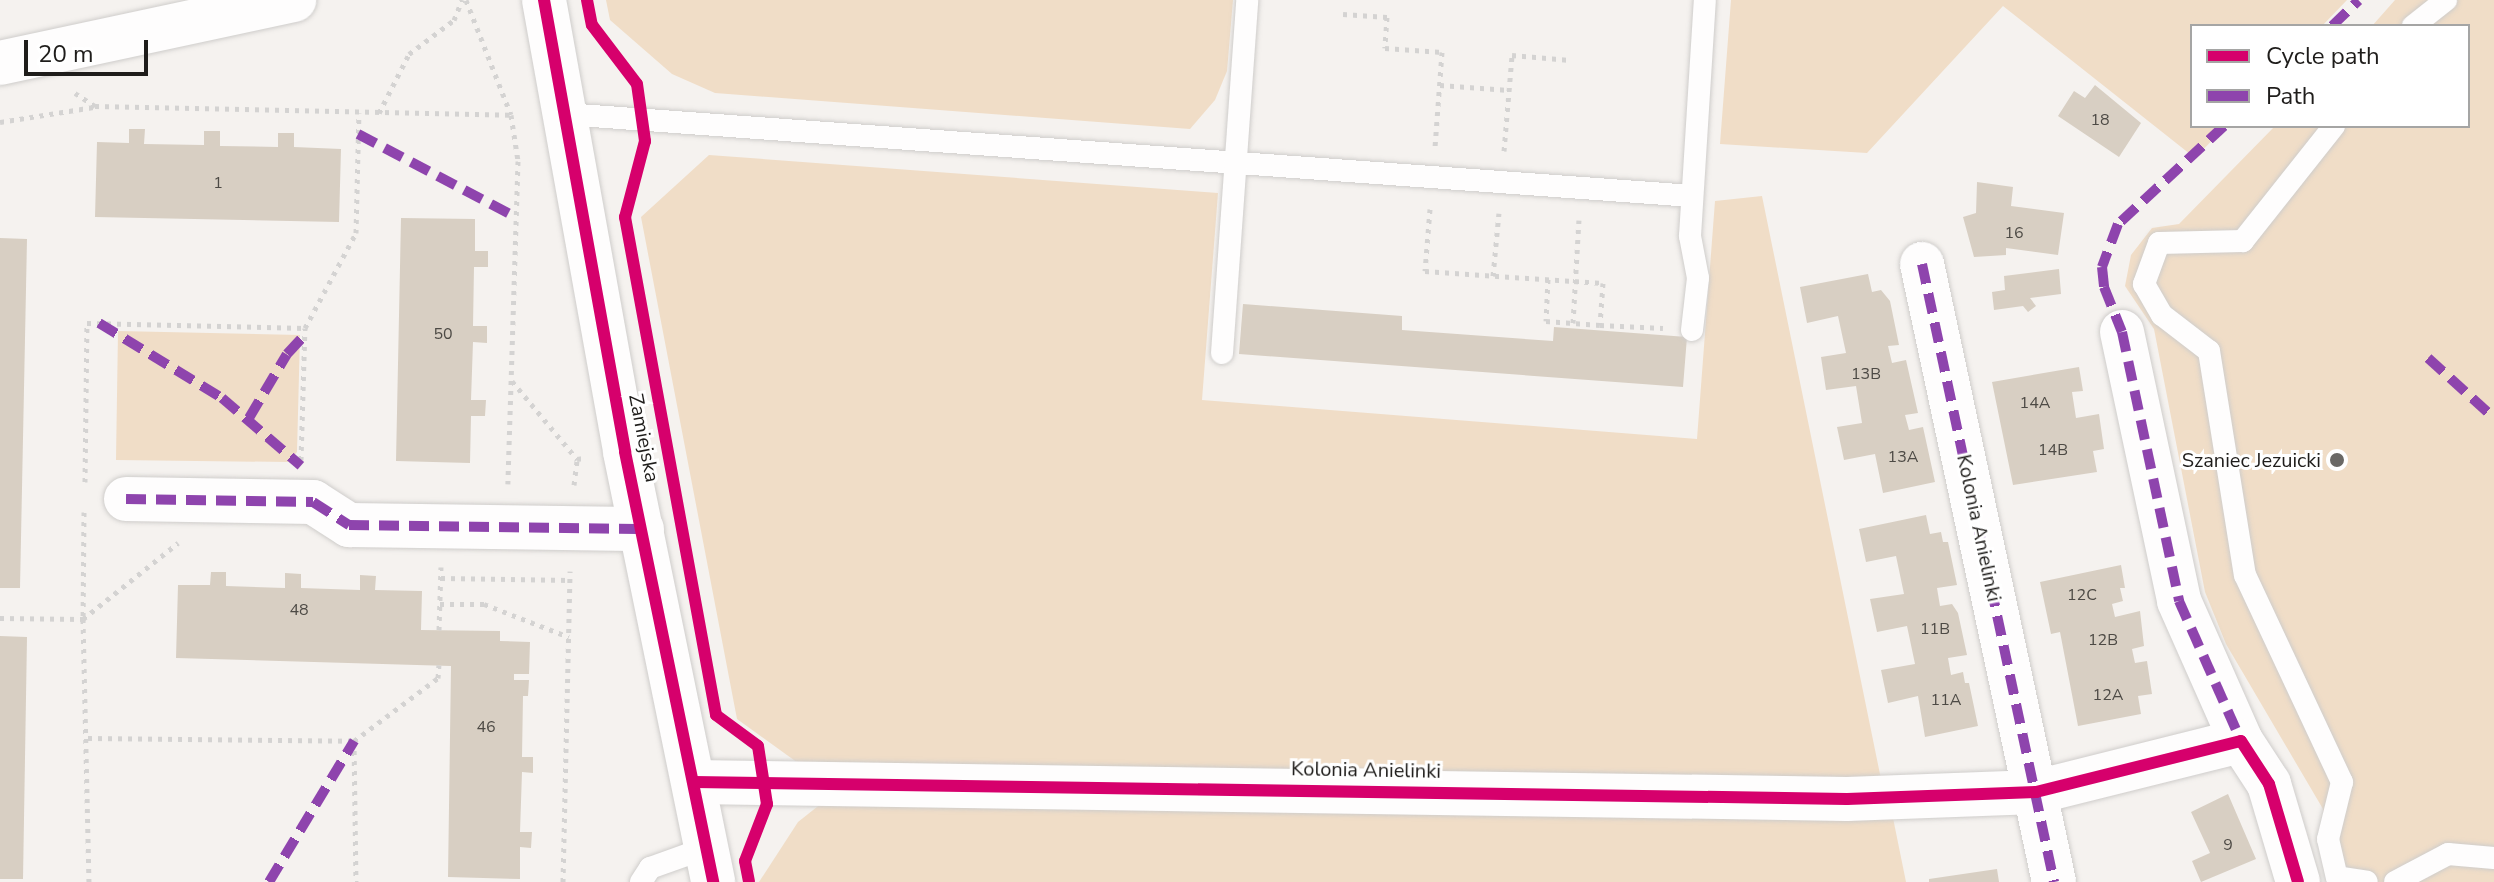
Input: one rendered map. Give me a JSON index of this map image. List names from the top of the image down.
{
  "streets": {
    "street": ["Zamiejska", "Kolonia Anielinki"]
  },
  "crossings": [
    ["Zamiejska", "Kolonia Anielinki"]
  ],
  "places": ["Szaniec Jezuicki"],
  "house_numbers": [
    "18",
    "1",
    "16",
    "50",
    "13B",
    "14A",
    "14B",
    "13A",
    "12C",
    "48",
    "11B",
    "12B",
    "12A",
    "11A",
    "46",
    "9"
  ],
  "legend": ["Cycle path", "Path"],
  "scale_bar": "20 m"
}
